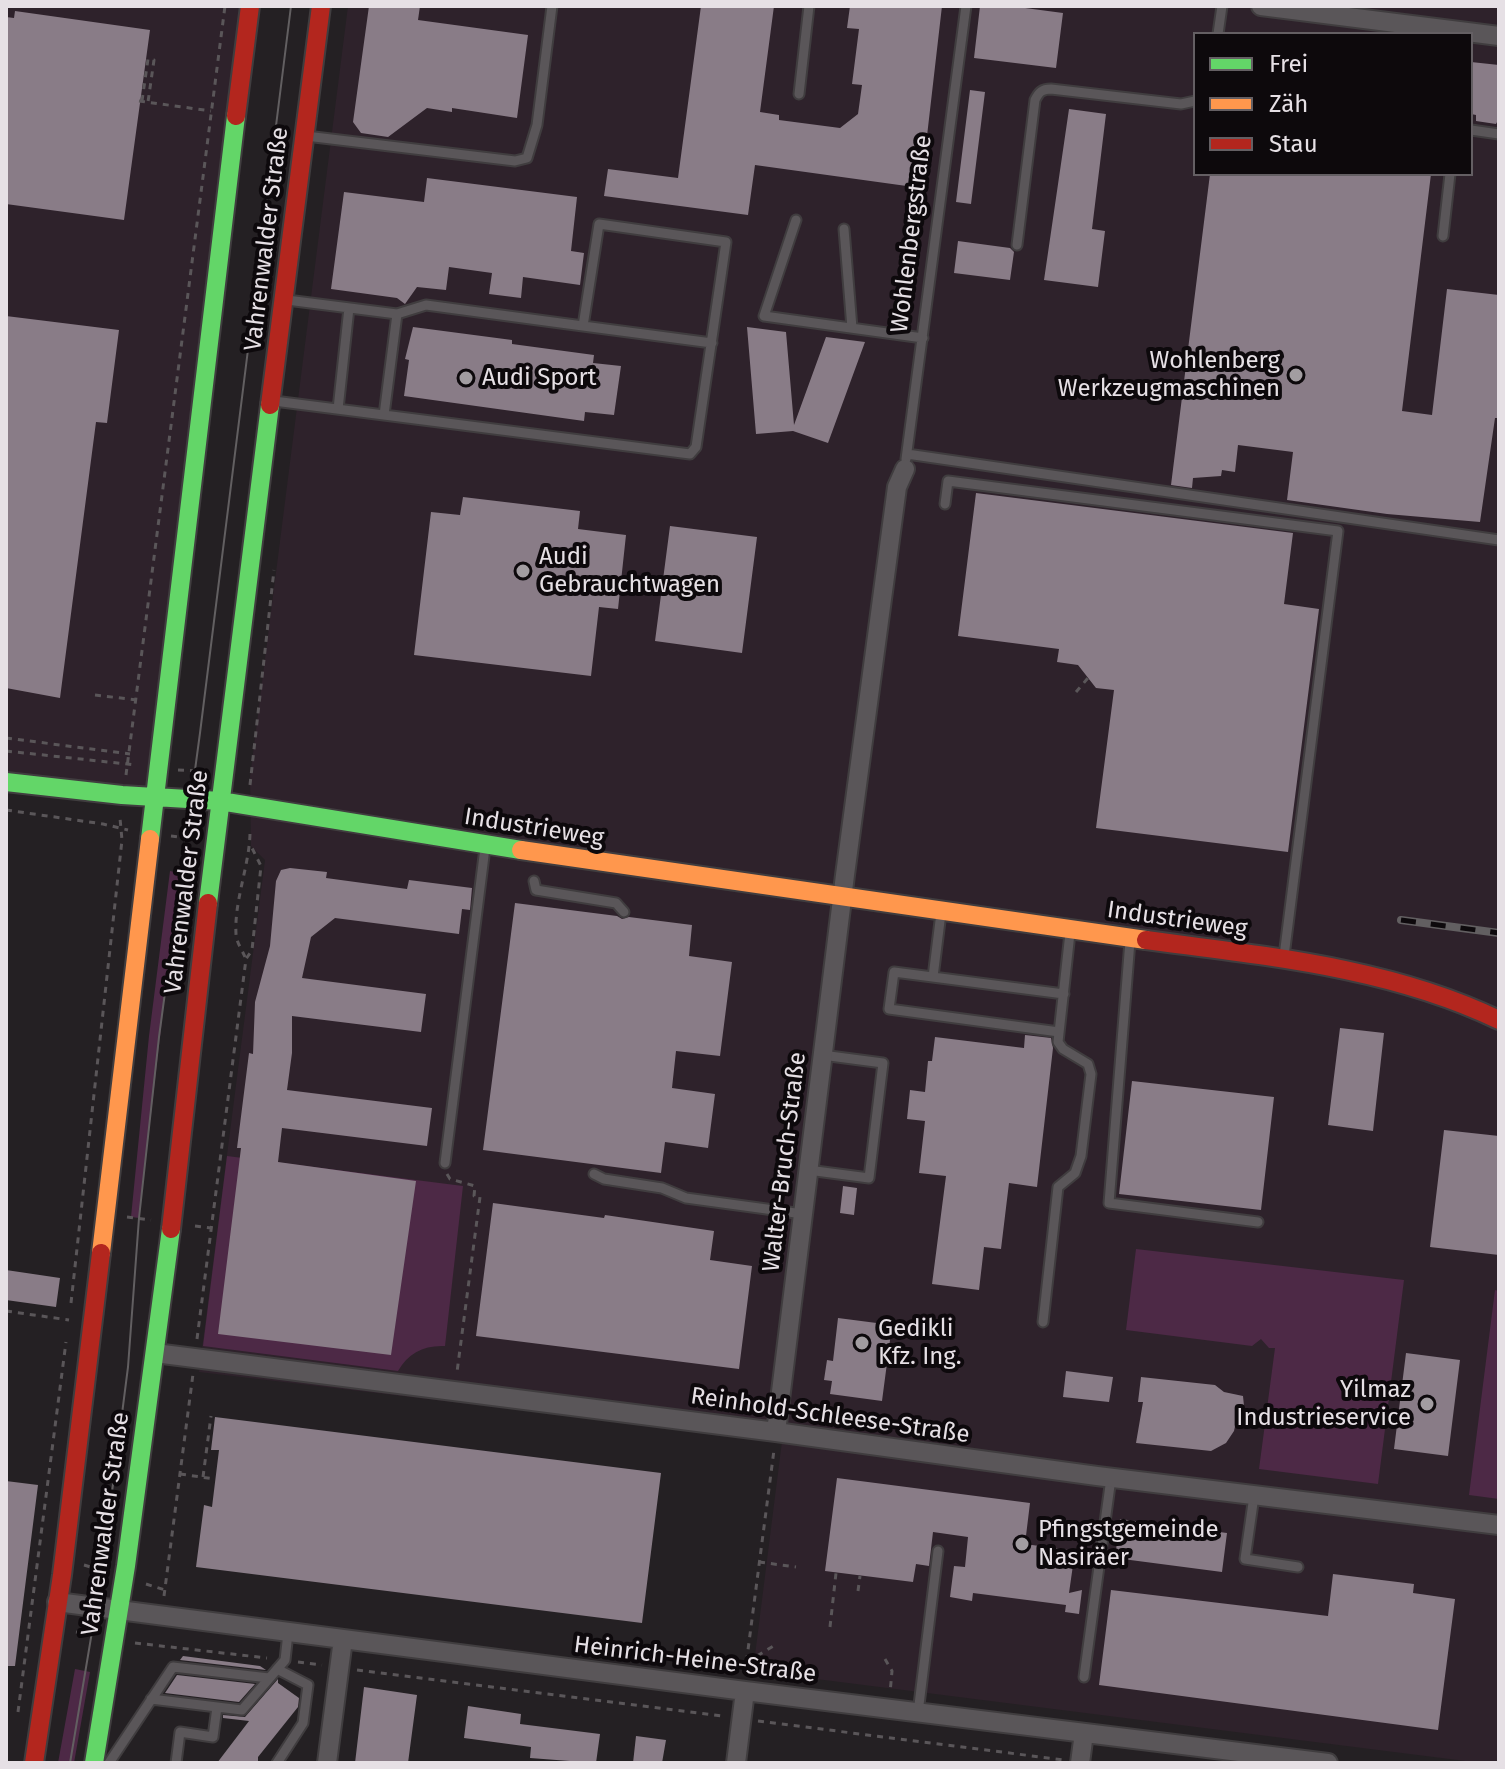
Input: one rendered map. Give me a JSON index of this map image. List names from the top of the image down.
{
  "streets": {
    "main road": ["Vahrenwalder Straße", "Industrieweg"],
    "street": ["Walter-Bruch-Straße", "Reinhold-Schleese-Straße", "Heinrich-Heine-Straße"],
    "lane": ["Wohlenbergstraße"]
  },
  "crossings": [
    ["Vahrenwalder Straße", "Industrieweg"],
    ["Vahrenwalder Straße", "Reinhold-Schleese-Straße"],
    ["Vahrenwalder Straße", "Heinrich-Heine-Straße"],
    ["Industrieweg", "Walter-Bruch-Straße"],
    ["Walter-Bruch-Straße", "Reinhold-Schleese-Straße"]
  ],
  "places": [
    "Wohlenberg Werkzeugmaschinen",
    "Audi Sport",
    "Audi Gebrauchtwagen",
    "Gedikli Kfz. Ing.",
    "Yilmaz Industrieservice",
    "Pfingstgemeinde Nasiräer"
  ],
  "legend": ["Frei", "Zäh", "Stau"]
}
